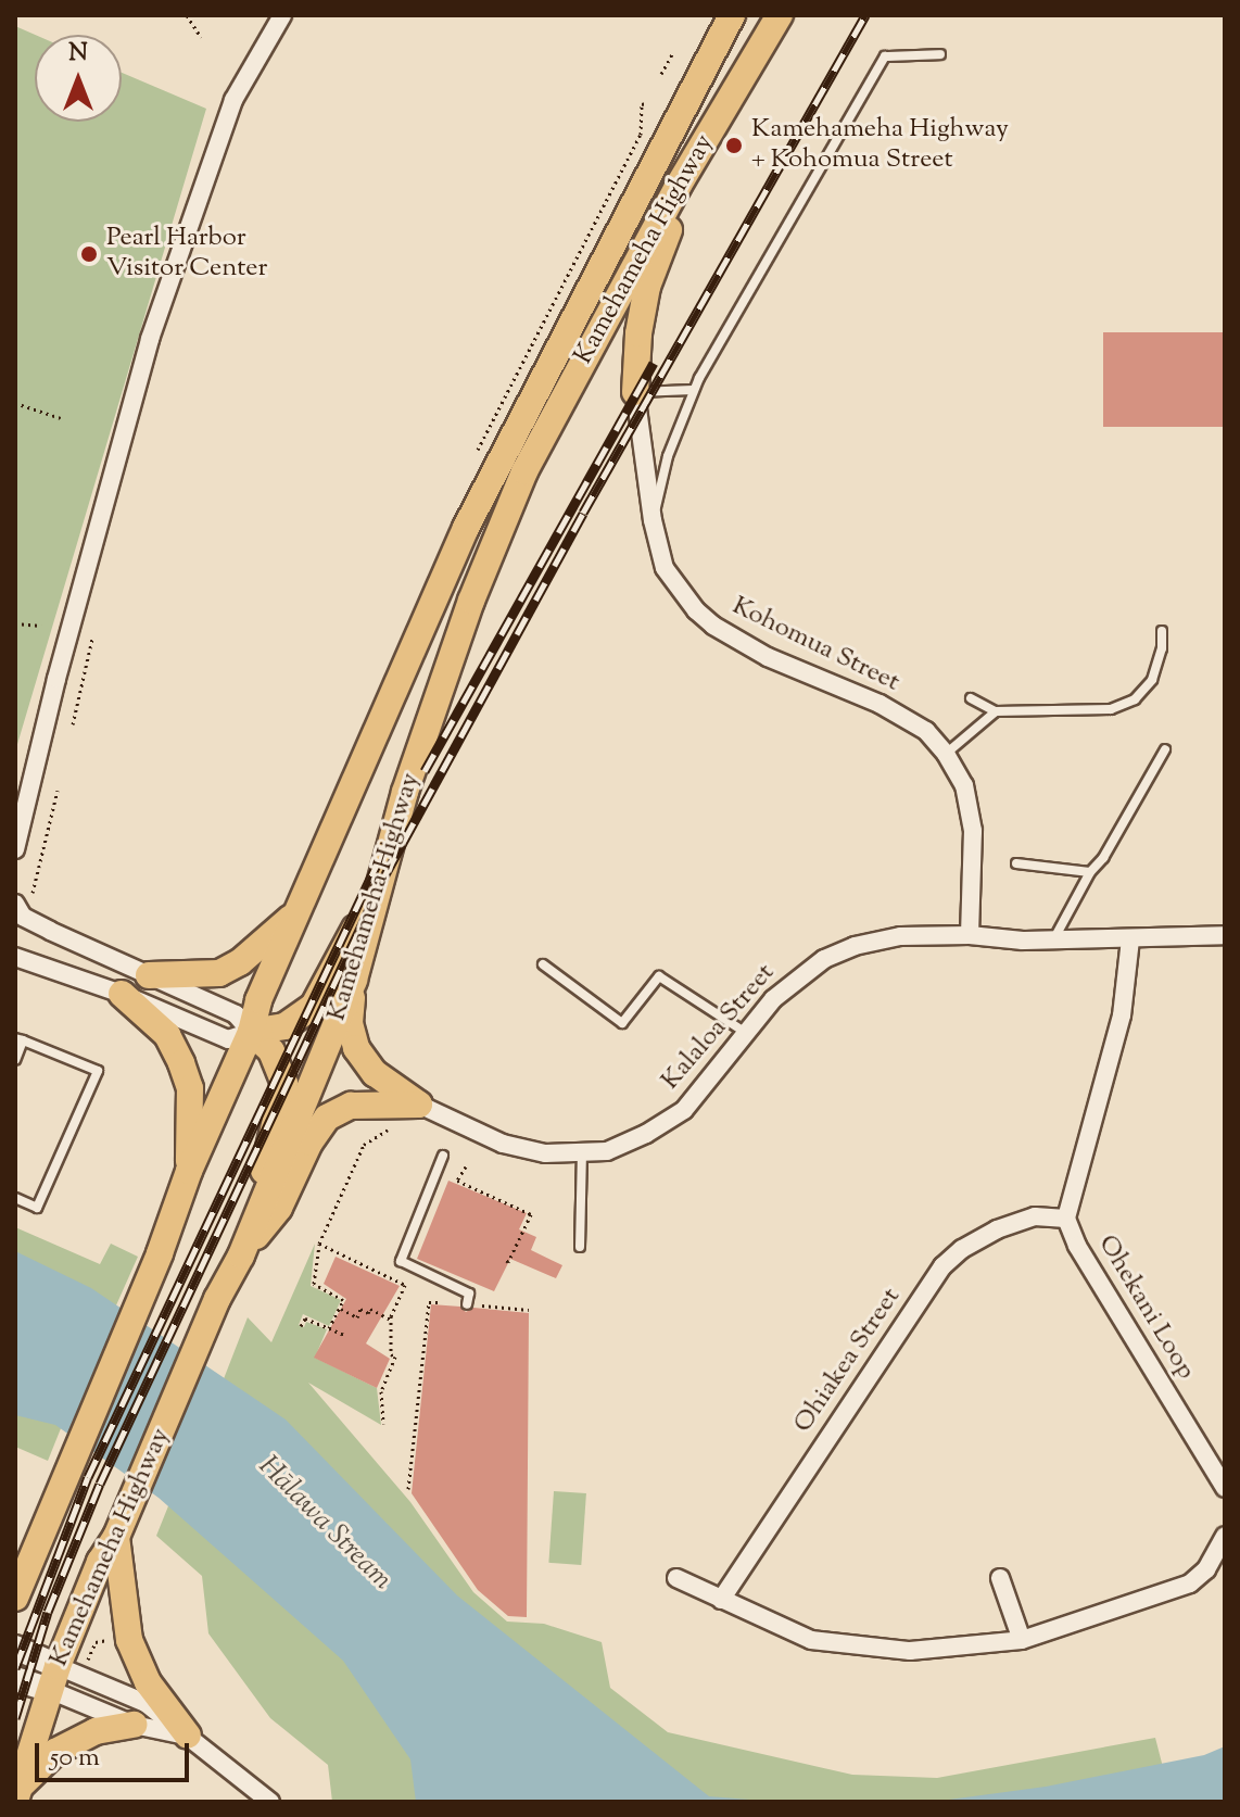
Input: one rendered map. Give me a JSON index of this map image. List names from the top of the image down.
{
  "streets": {
    "main road": ["Kamehameha Highway"],
    "street": [
      "Kohomua Street",
      "Kalaloa Street",
      "Ohekani Loop",
      "Ohiakea Street"
    ]
  },
  "crossings": [
    ["Kohomua Street", "Kalaloa Street"],
    ["Kalaloa Street", "Ohekani Loop"],
    ["Ohekani Loop", "Ohiakea Street"]
  ],
  "water": ["Hālawa Stream"],
  "places": ["Kamehameha Highway + Kohomua Street", "Pearl Harbor Visitor Center"],
  "scale_bar": "50 m",
  "north": "top"
}
